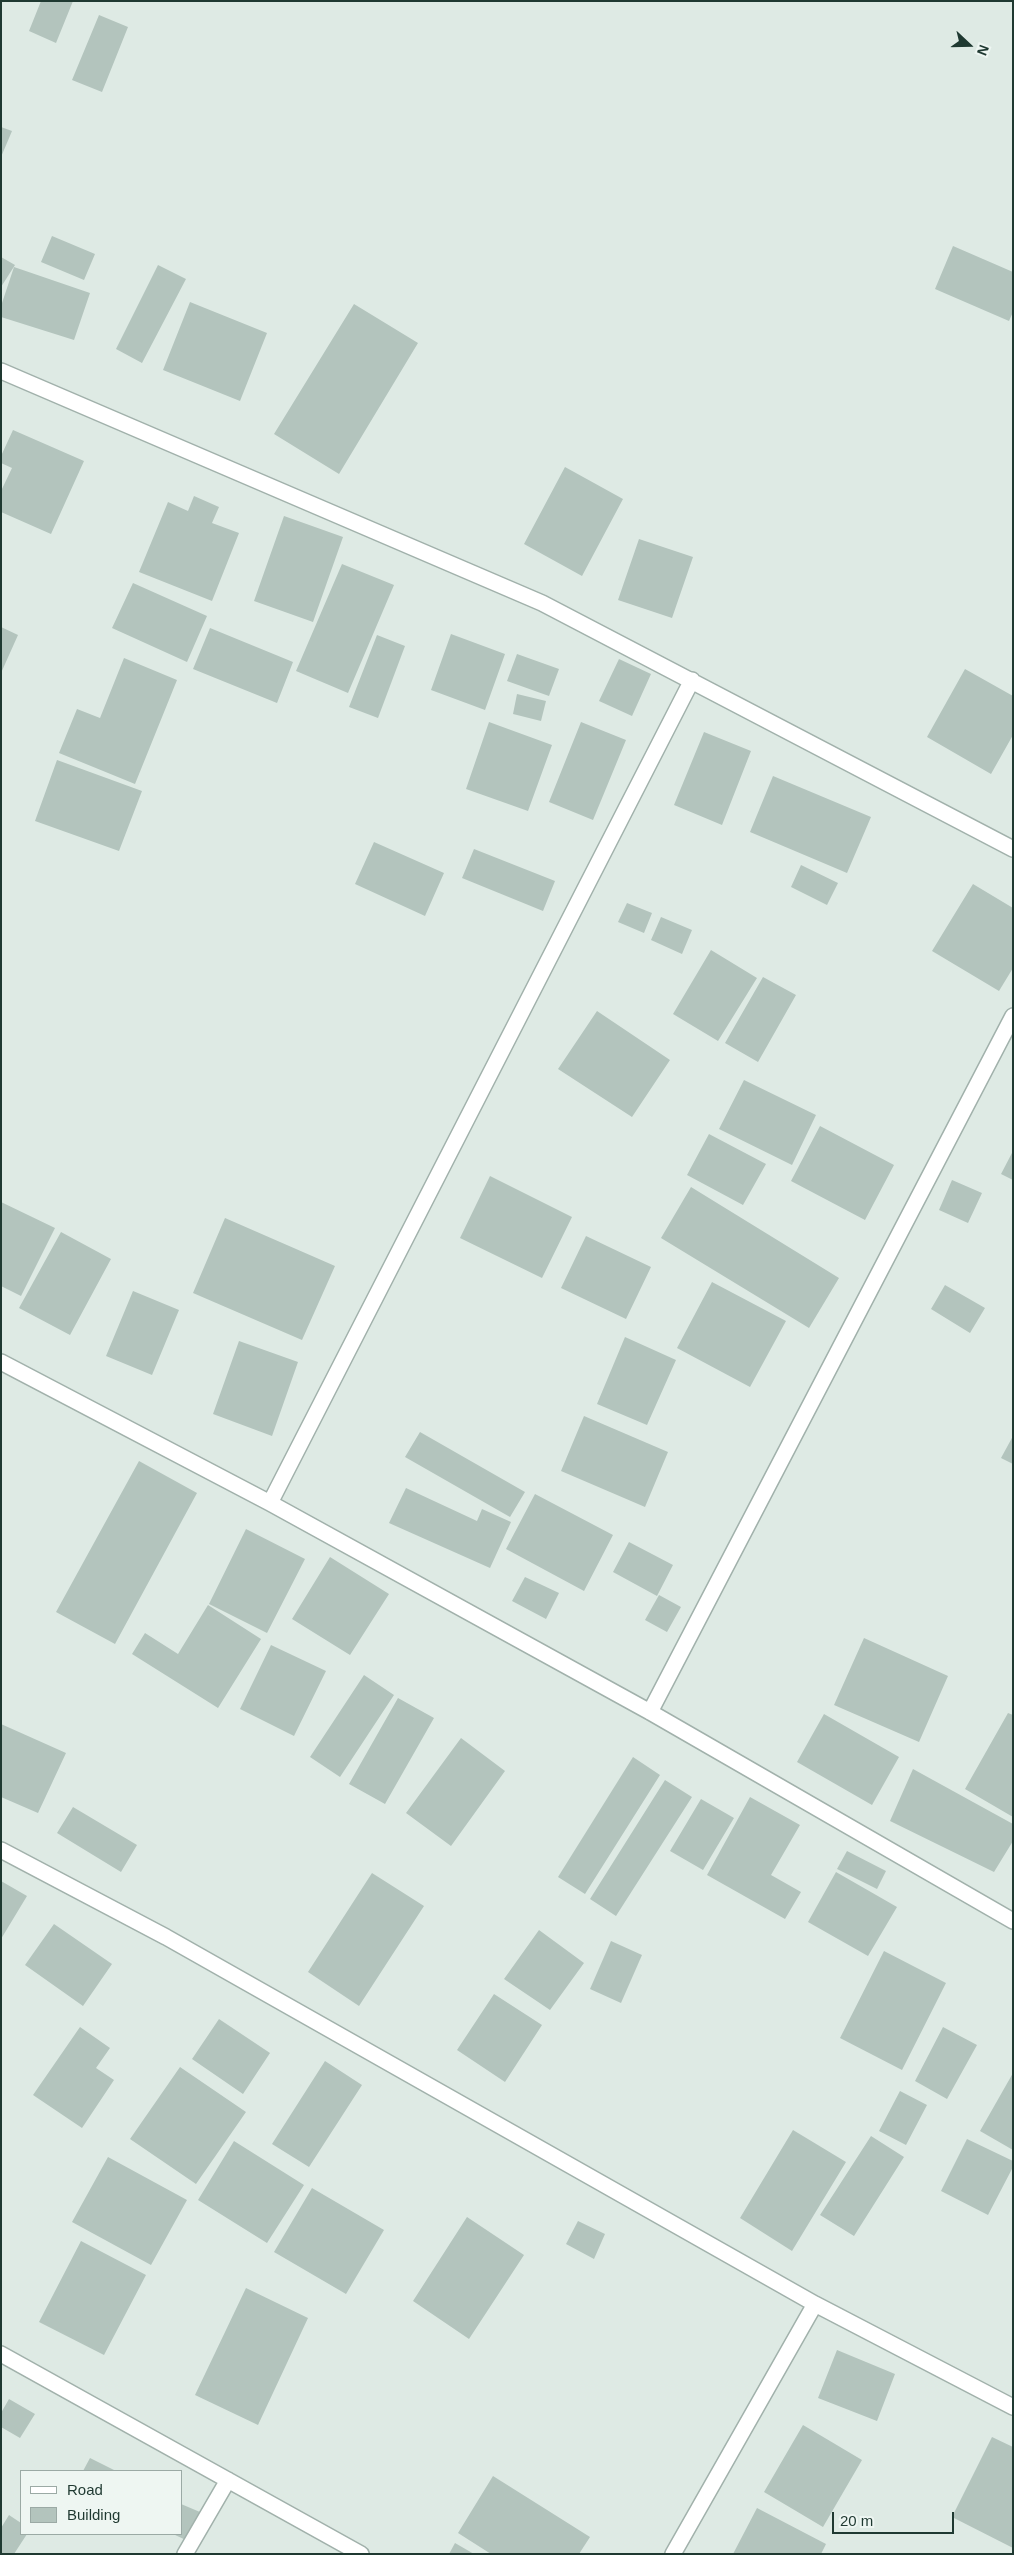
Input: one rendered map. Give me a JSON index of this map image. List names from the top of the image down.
{
  "legend": ["Road", "Building"],
  "scale_bar": "20 m",
  "north": "right"
}
